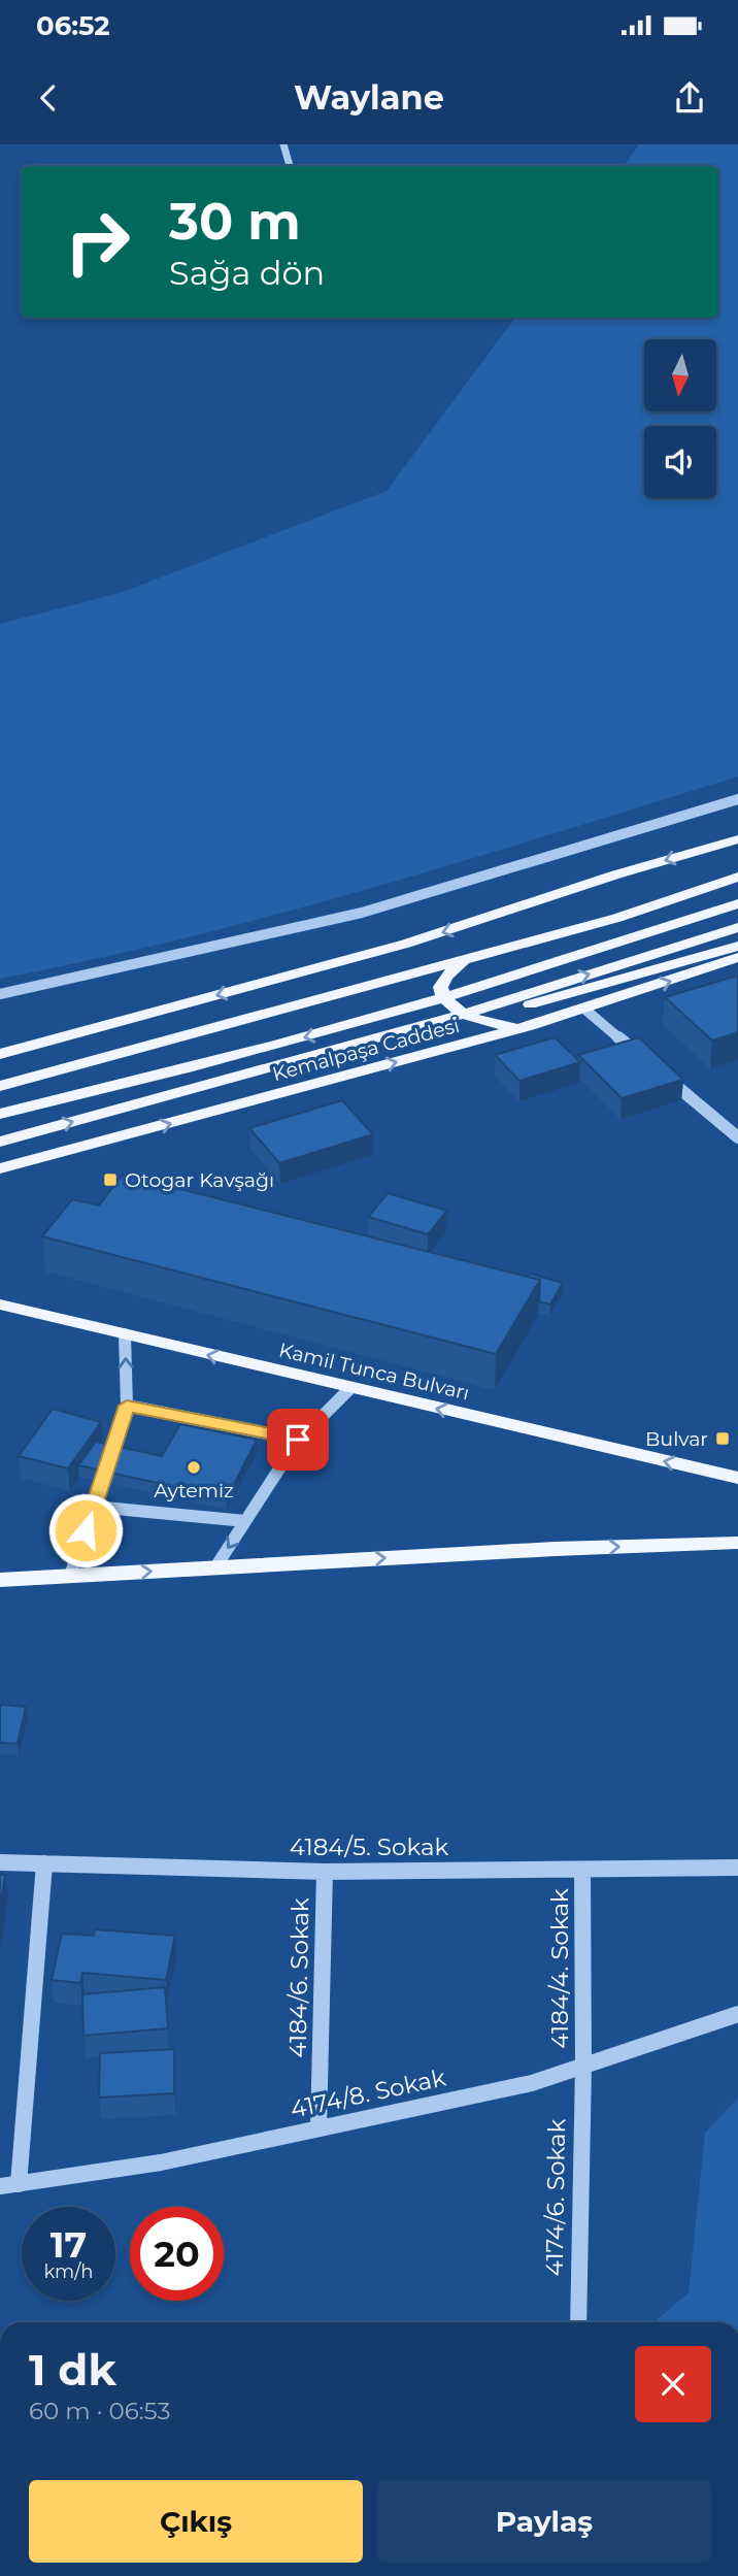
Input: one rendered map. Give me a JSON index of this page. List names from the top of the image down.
{
  "streets": {
    "main road": ["Kemalpaşa Caddesi", "Kamil Tunca Bulvarı"],
    "street": [
      "4184/5. Sokak",
      "4184/4. Sokak",
      "4184/6. Sokak",
      "4174/8. Sokak",
      "4174/6. Sokak"
    ]
  },
  "crossings": [
    ["4184/5. Sokak", "4184/4. Sokak"],
    ["4184/5. Sokak", "4184/6. Sokak"],
    ["4184/4. Sokak", "4174/8. Sokak"],
    ["4184/4. Sokak", "4174/6. Sokak"],
    ["4184/6. Sokak", "4174/8. Sokak"],
    ["4174/8. Sokak", "4174/6. Sokak"]
  ],
  "places": {
    "transit": ["Otogar Kavşağı", "Bulvar"],
    "other": ["Aytemiz"]
  },
  "north": "bottom",
  "page": {
    "status": "06:52",
    "header": "Waylane",
    "turn": ["30 m", "Sağa dön"],
    "speed": "17 km/h",
    "limit": "20",
    "heading": ["1 dk", "60 m · 06:53"],
    "buttons": ["Çıkış", "Paylaş"]
  }
}
